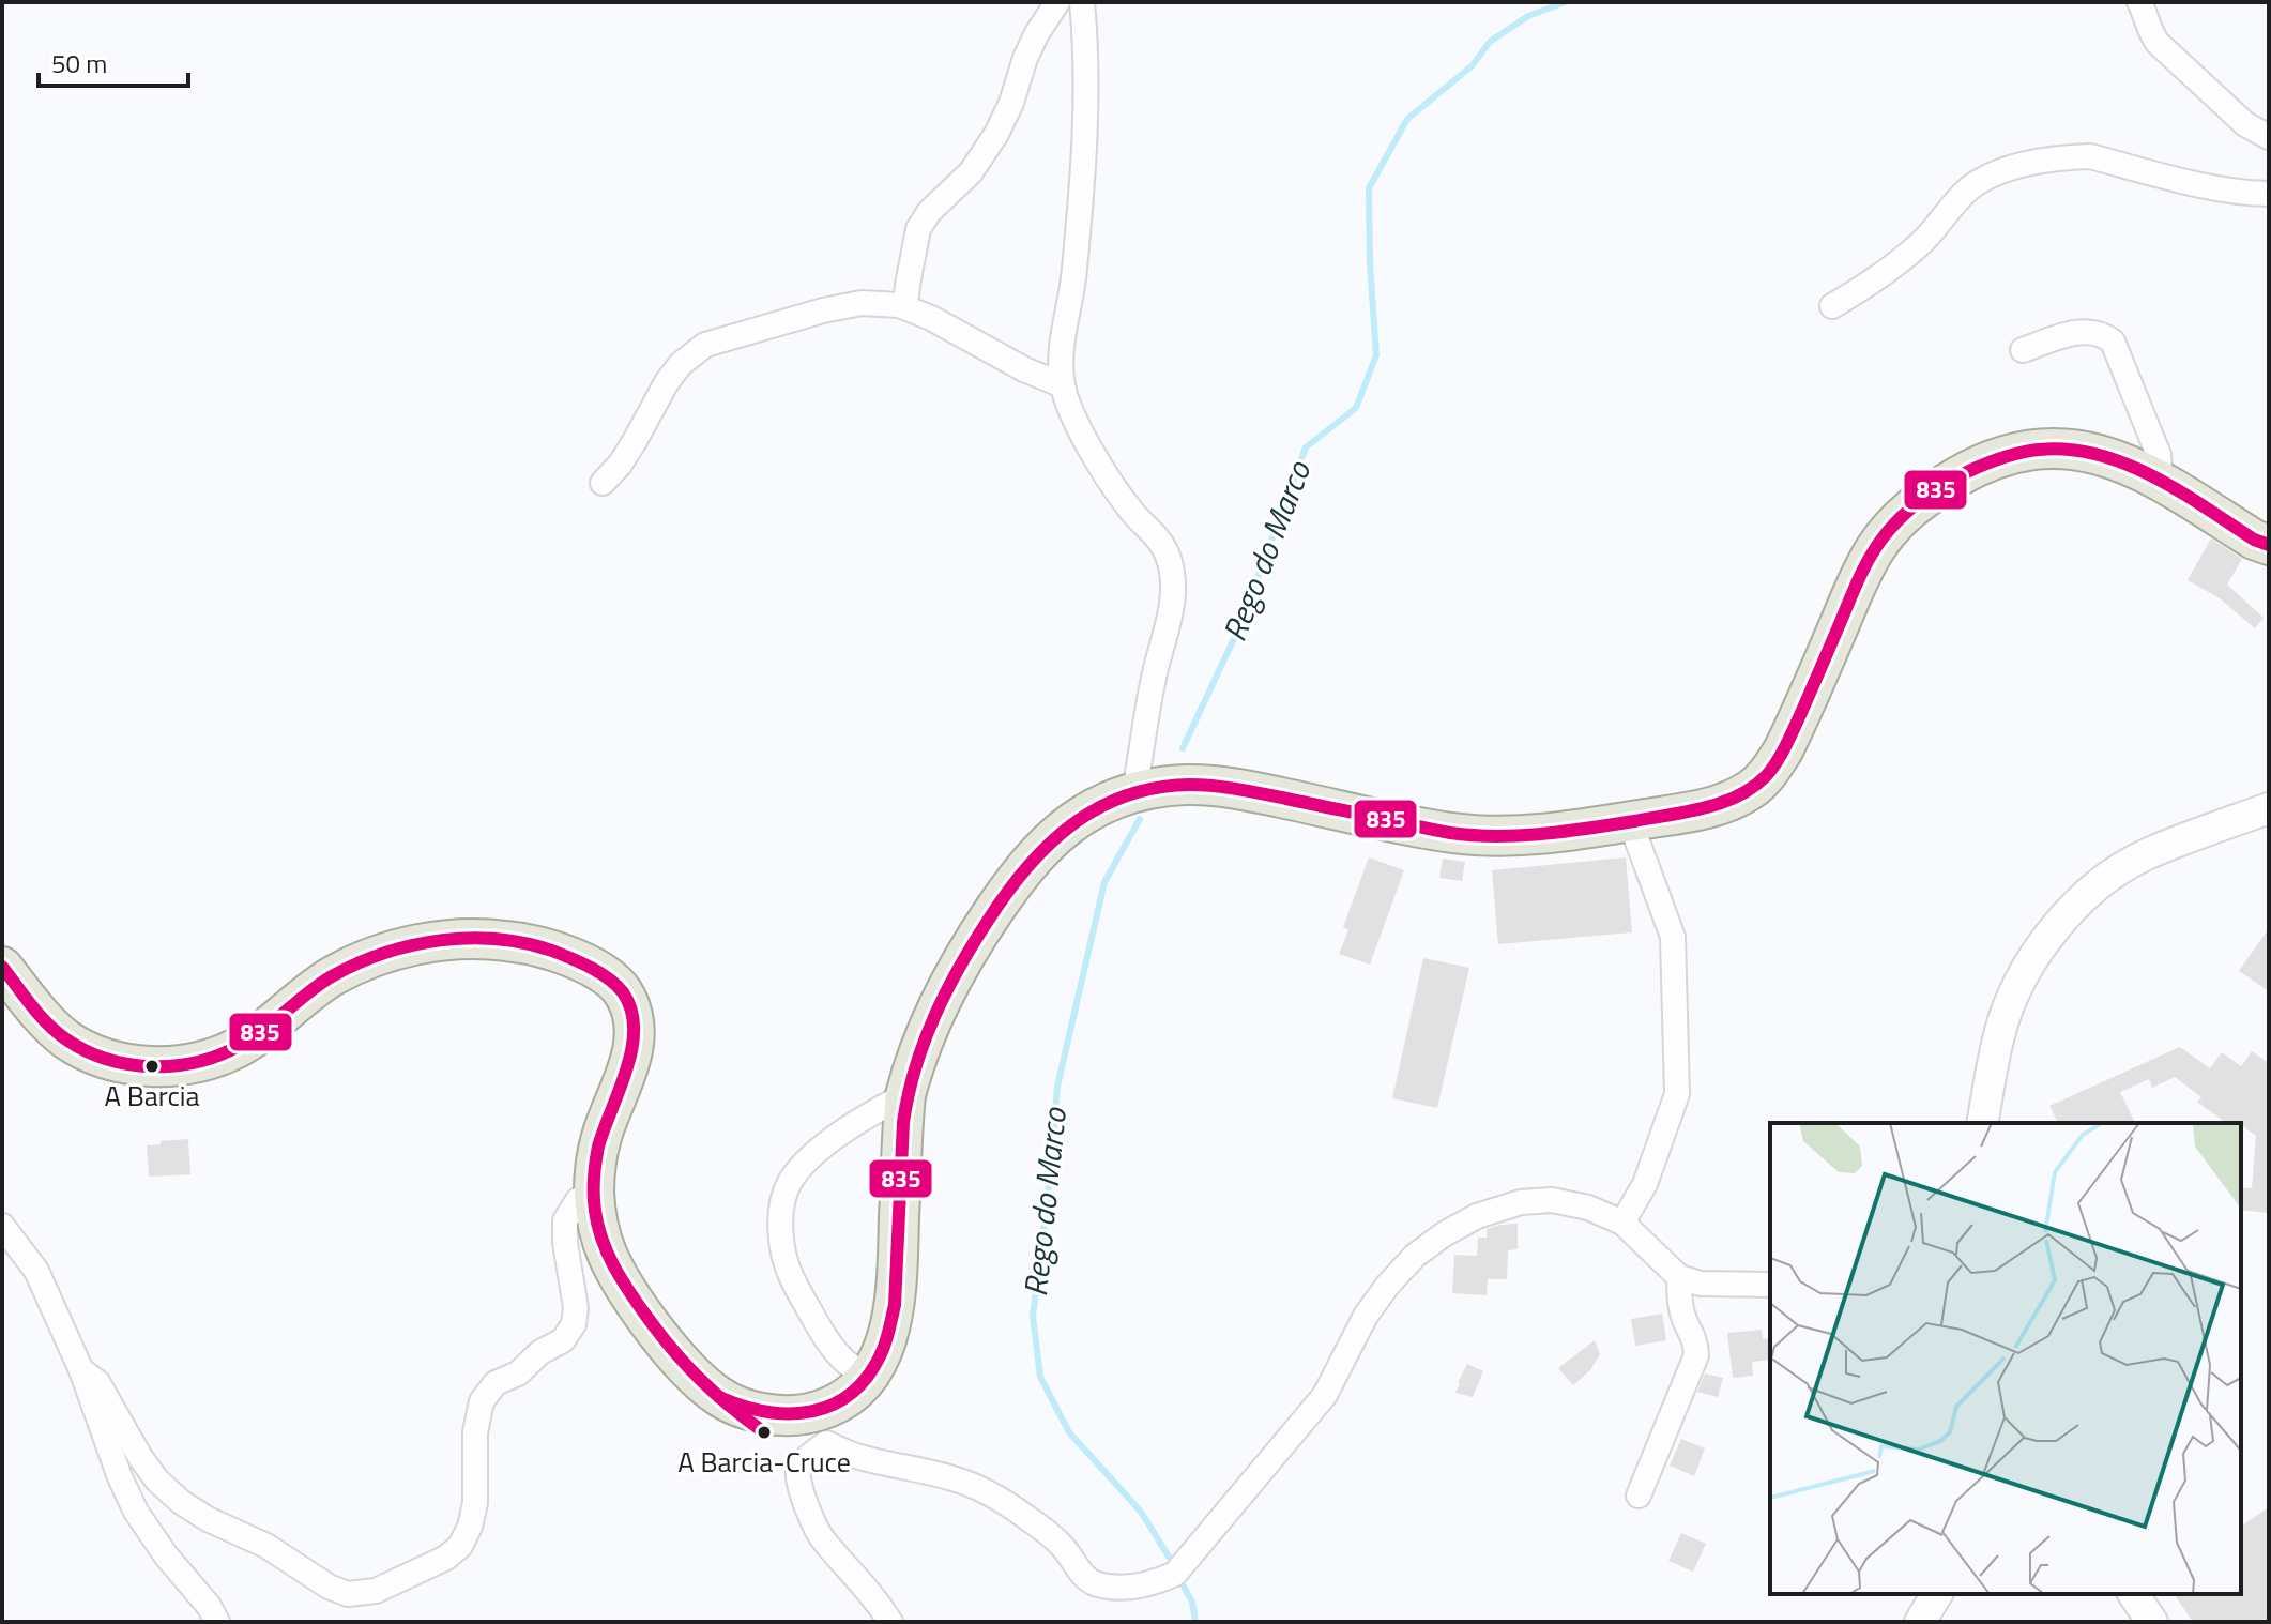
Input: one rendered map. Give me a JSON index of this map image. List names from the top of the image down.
{
  "water": ["Rego do Marco"],
  "places": ["A Barcia", "A Barcia-Cruce"],
  "lines": ["transit line 835"],
  "scale_bar": "50 m"
}
